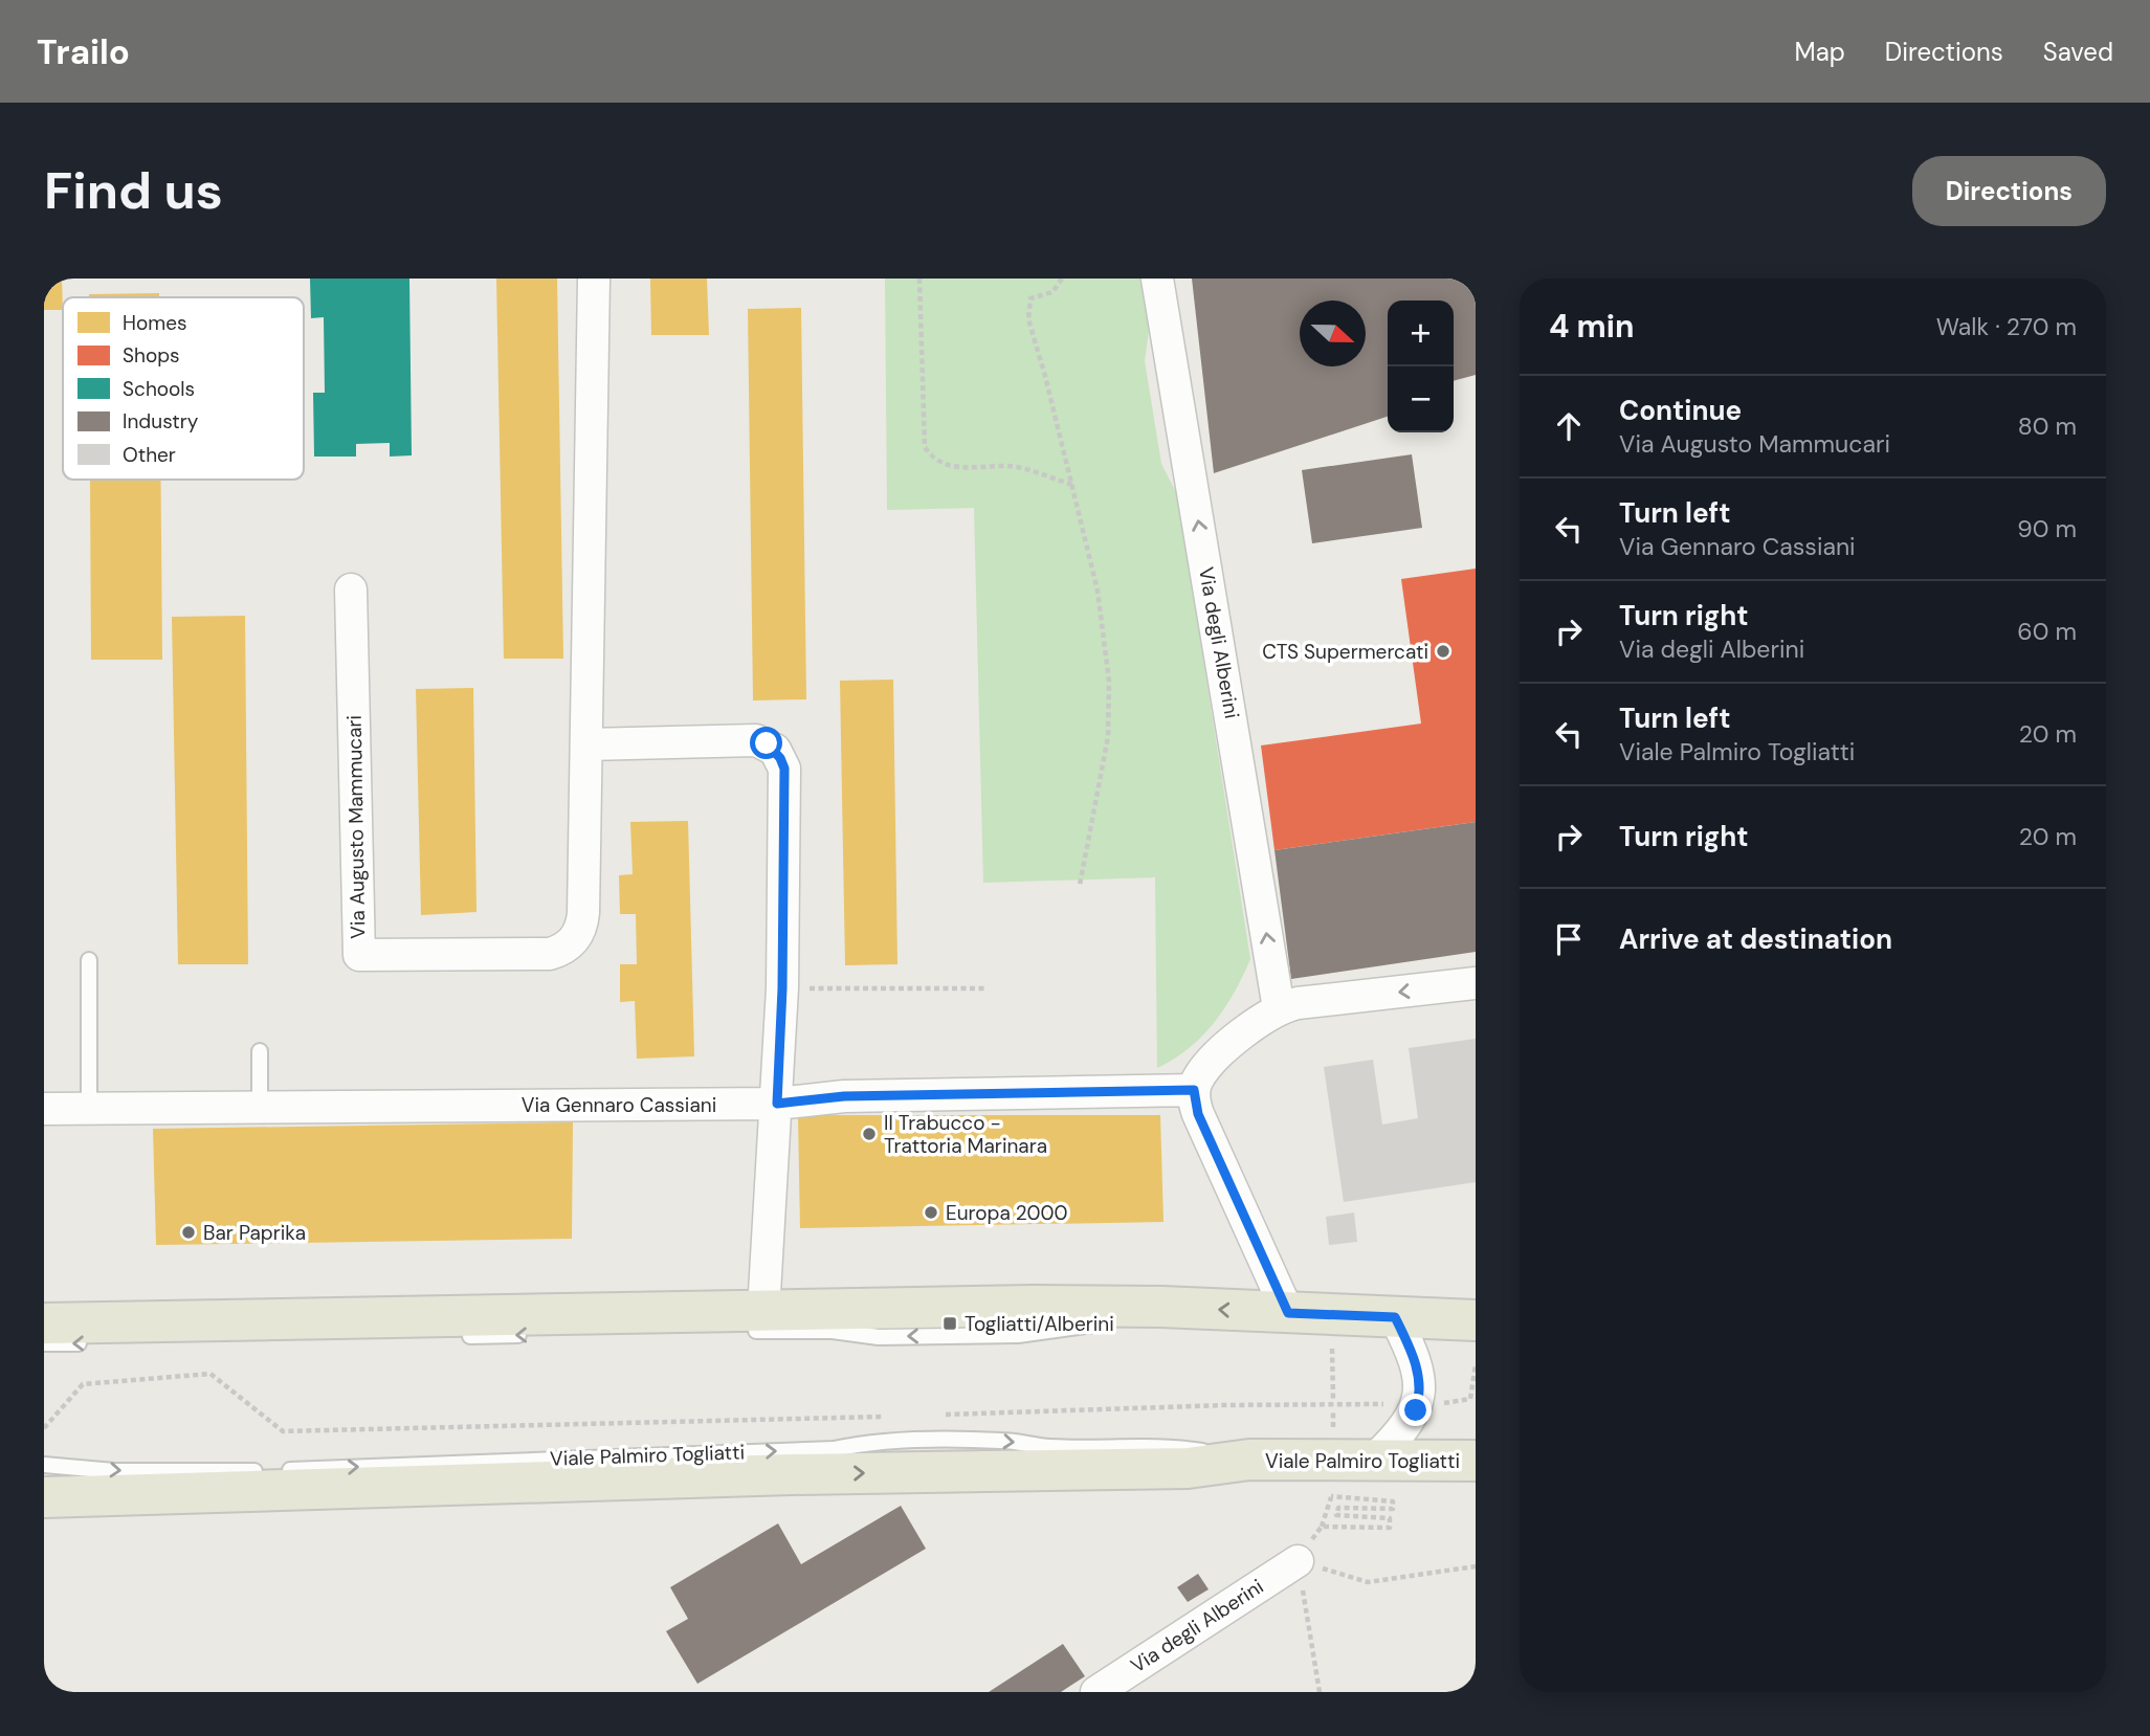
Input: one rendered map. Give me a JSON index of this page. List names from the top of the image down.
{
  "streets": {
    "main road": ["Viale Palmiro Togliatti"],
    "street": ["Via degli Alberini", "Via Augusto Mammucari", "Via Gennaro Cassiani"]
  },
  "one_way": ["Via degli Alberini"],
  "places": {
    "other": [
      "CTS Supermercati",
      "Il Trabucco - Trattoria Marinara",
      "Europa 2000",
      "Bar Paprika"
    ],
    "transit": ["Togliatti/Alberini"]
  },
  "legend": [
    "Homes",
    "Shops",
    "Schools",
    "Industry",
    "Other"
  ],
  "north": "right",
  "page": {
    "header": "Trailo",
    "nav": ["Map", "Directions", "Saved"],
    "buttons": "Directions",
    "title": "Find us",
    "heading": ["4 min", "Walk · 270 m"],
    "map_buttons": ["+", "−"],
    "list": [
      ["Continue", "Via Augusto Mammucari", "80 m"],
      ["Turn left", "Via Gennaro Cassiani", "90 m"],
      ["Turn right", "Via degli Alberini", "60 m"],
      ["Turn left", "Viale Palmiro Togliatti", "20 m"],
      ["Turn right", "20 m"],
      "Arrive at destination"
    ]
  }
}
